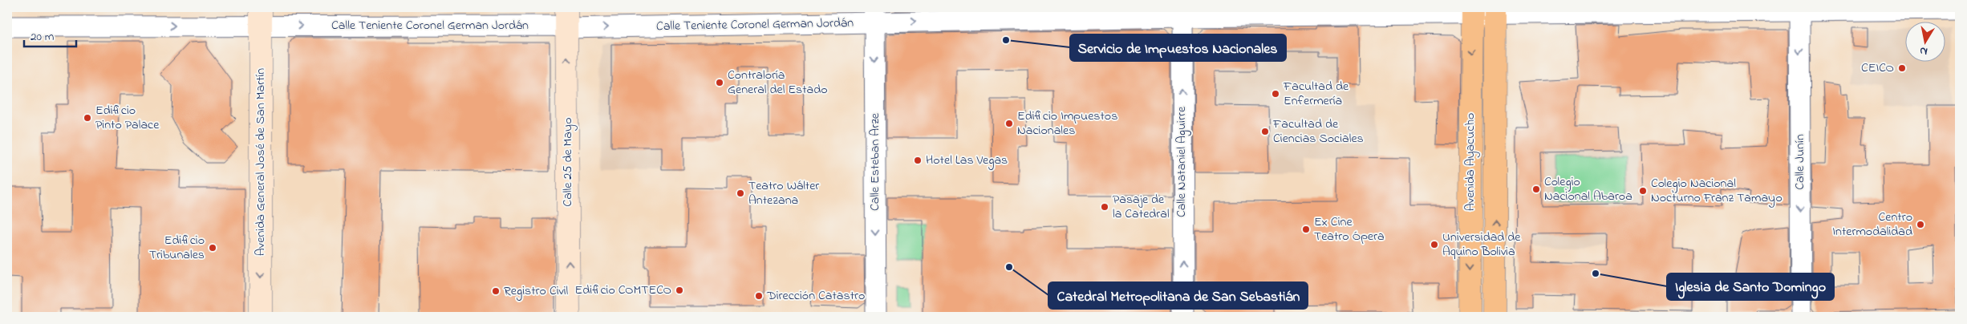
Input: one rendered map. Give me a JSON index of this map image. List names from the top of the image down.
{
  "streets": {
    "main road": ["Avenida General José de San Martín", "Calle 25 de Mayo", "Avenida Ayacucho"],
    "street": [
      "Calle Teniente Coronel German Jordán",
      "Calle Esteban Arze",
      "Calle Nataniel Aguirre",
      "Calle Junín"
    ]
  },
  "crossings": [
    ["Calle Teniente Coronel German Jordán", "Avenida General José de San Martín"],
    ["Calle Teniente Coronel German Jordán", "Calle 25 de Mayo"],
    ["Calle Teniente Coronel German Jordán", "Calle Esteban Arze"],
    ["Calle Teniente Coronel German Jordán", "Calle Nataniel Aguirre"],
    ["Calle Teniente Coronel German Jordán", "Avenida Ayacucho"],
    ["Calle Teniente Coronel German Jordán", "Calle Junín"]
  ],
  "one_way": [
    "Calle Teniente Coronel German Jordán",
    "Avenida General José de San Martín",
    "Calle 25 de Mayo",
    "Calle Esteban Arze",
    "Calle Nataniel Aguirre",
    "Calle Junín"
  ],
  "places": [
    "Servicio de Impuestos Nacionales",
    "CEICO",
    "Contraloría General del Estado",
    "Facultad de Enfermería",
    "Edificio Pinto Palace",
    "Edificio Impuestos Nacionales",
    "Facultad de Ciencias Sociales",
    "Hotel Las Vegas",
    "Colegio Nacional Abaroa",
    "Colegio Nacional Nocturno Franz Tamayo",
    "Teatro Wálter Antezana",
    "Pasaje de la Catedral",
    "Centro Intermodalidad",
    "Ex Cine Teatro Ópera",
    "Universidad de Aquino Bolivia",
    "Edificio Tribunales",
    "Catedral Metropolitana de San Sebastián",
    "Iglesia de Santo Domingo",
    "Edificio COMTECO",
    "Registro Civil",
    "Dirección Catastro"
  ],
  "scale_bar": "20 m",
  "north": "bottom"
}
